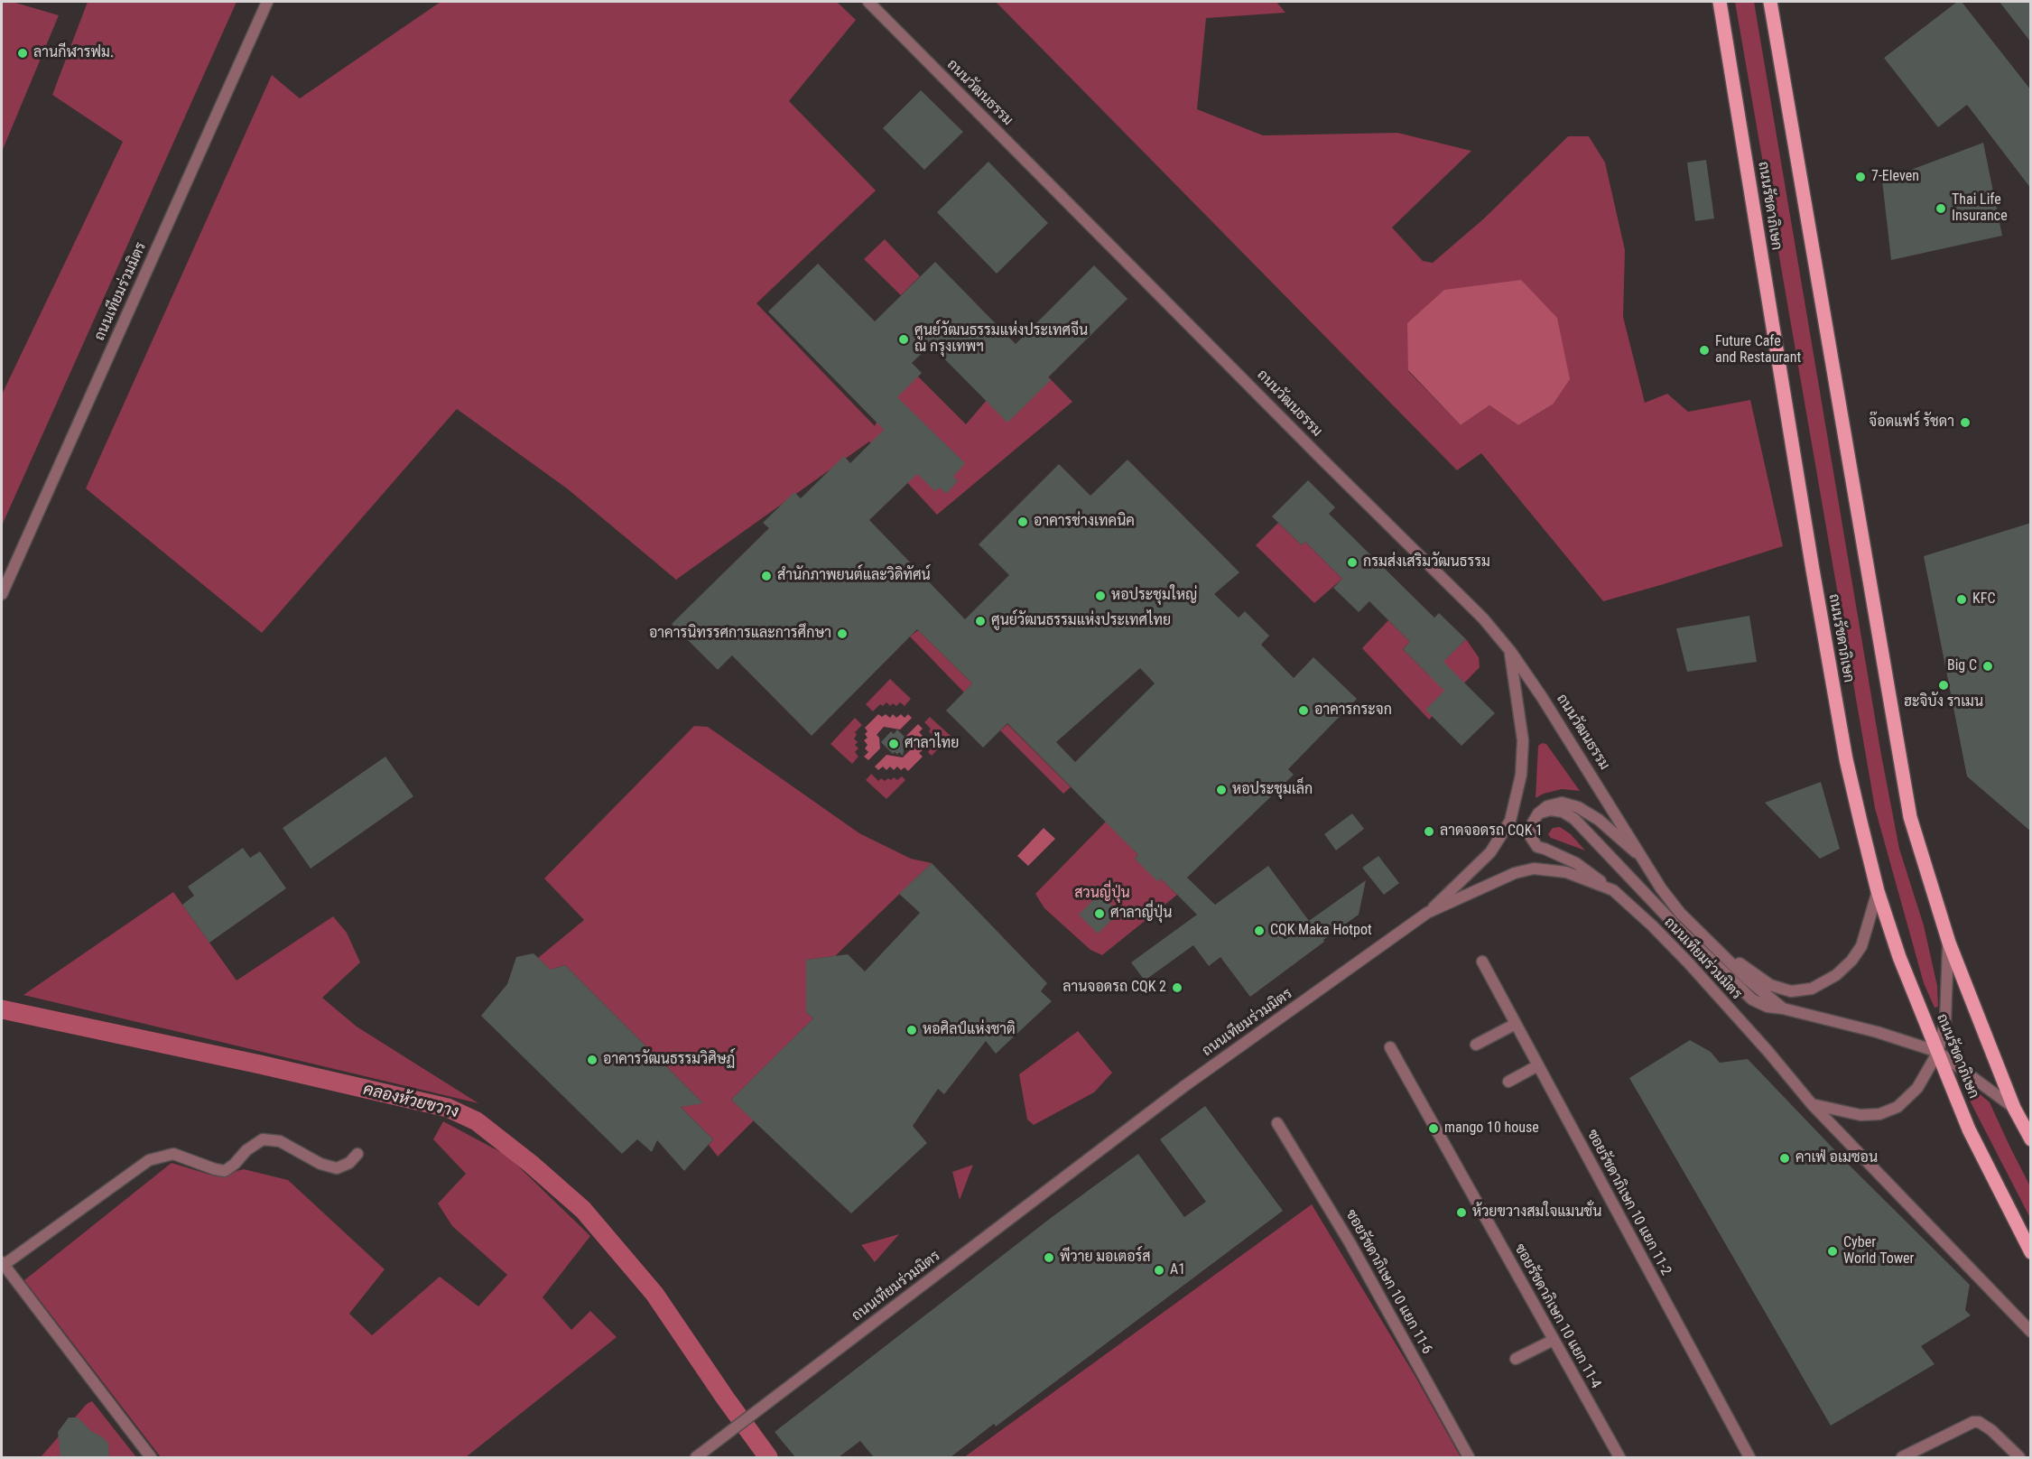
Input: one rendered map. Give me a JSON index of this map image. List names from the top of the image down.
{
  "streets": {
    "main road": ["ถนนรัชดาภิเษก"],
    "street": [
      "ถนนวัฒนธรรม",
      "ถนนเทียมร่วมมิตร",
      "ซอยรัชดาภิเษก 10 แยก 11-2",
      "ซอยรัชดาภิเษก 10 แยก 11-6",
      "ซอยรัชดาภิเษก 10 แยก 11-4"
    ]
  },
  "crossings": [
    ["ถนนวัฒนธรรม", "ถนนเทียมร่วมมิตร"]
  ],
  "water": ["คลองห้วยขวาง"],
  "parks": ["สวนญี่ปุ่น"],
  "places": [
    "ลานกีฬารฟม.",
    "7-Eleven",
    "Thai Life Insurance",
    "ศูนย์วัฒนธรรมแห่งประเทศจีน ณ กรุงเทพฯ",
    "Future Cafe and Restaurant",
    "จ๊อดแฟร์ รัชดา",
    "อาคารช่างเทคนิค",
    "กรมส่งเสริมวัฒนธรรม",
    "สำนักภาพยนต์และวิดิทัศน์",
    "หอประชุมใหญ่",
    "KFC",
    "ศูนย์วัฒนธรรมแห่งประเทศไทย",
    "อาคารนิทรรศการและการศึกษา",
    "Big C",
    "ฮะจิบัง ราเมน",
    "อาคารกระจก",
    "ศาลาไทย",
    "หอประชุมเล็ก",
    "ลาดจอดรถ CQK 1",
    "ศาลาญี่ปุ่น",
    "CQK Maka Hotpot",
    "ลานจอดรถ CQK 2",
    "หอศิลป์แห่งชาติ",
    "อาคารวัฒนธรรมวิศิษฏ์",
    "mango 10 house",
    "คาเฟ่ อเมซอน",
    "ห้วยขวางสมใจแมนชั่น",
    "Cyber World Tower",
    "พีวาย มอเตอร์ส",
    "A1"
  ]
}
